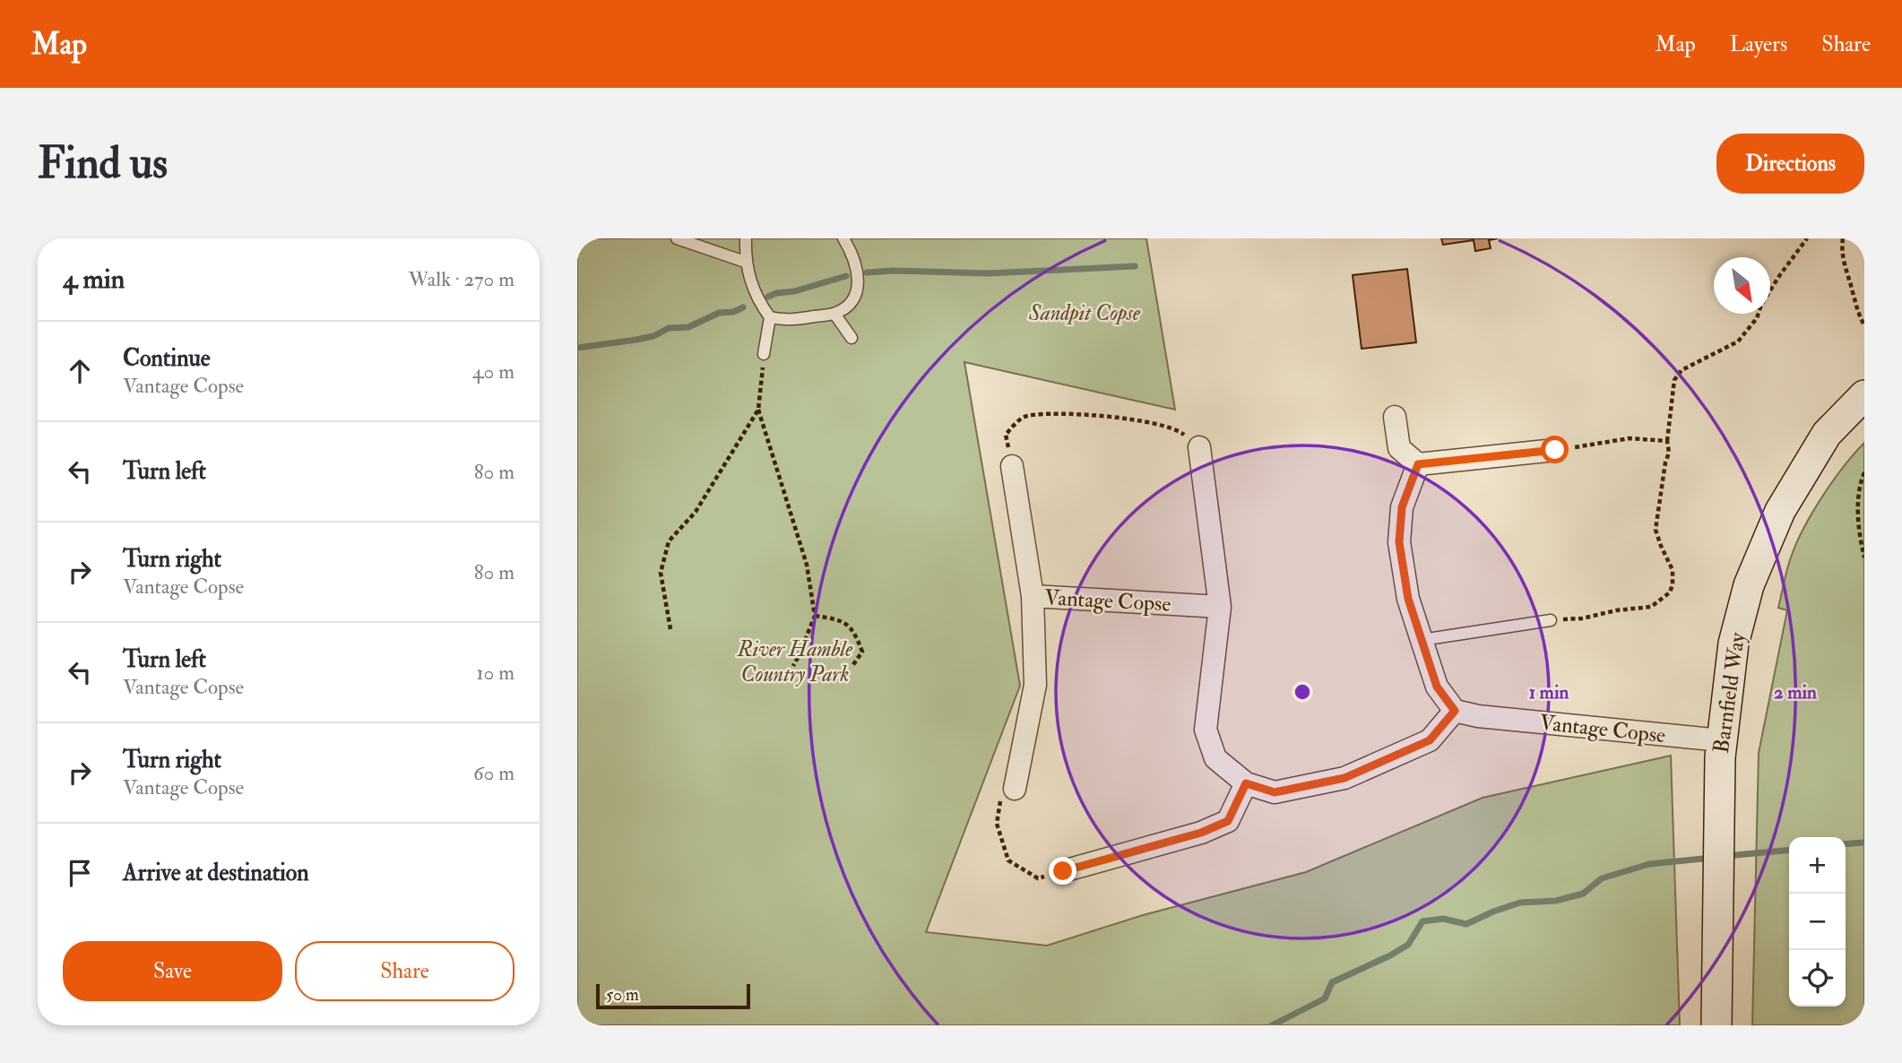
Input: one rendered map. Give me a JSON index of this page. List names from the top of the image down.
{
  "streets": {
    "street": ["Vantage Copse", "Barnfield Way"]
  },
  "crossings": [
    ["Vantage Copse", "Barnfield Way"]
  ],
  "parks": ["Sandpit Copse", "River Hamble Country Park"],
  "scale_bar": "50 m",
  "north": "bottom right",
  "page": {
    "header": "Map",
    "nav": ["Map", "Layers", "Share"],
    "buttons": [
      "Directions",
      ["Save", "Share"]
    ],
    "title": "Find us",
    "heading": ["4 min", "Walk · 270 m"],
    "list": [
      ["Continue", "Vantage Copse", "40 m"],
      ["Turn left", "80 m"],
      ["Turn right", "Vantage Copse", "80 m"],
      ["Turn left", "Vantage Copse", "10 m"],
      ["Turn right", "Vantage Copse", "60 m"],
      "Arrive at destination"
    ],
    "map_buttons": ["+", "−"],
    "scale": "50 m"
  },
  "rings": ["1 min", "2 min"]
}
